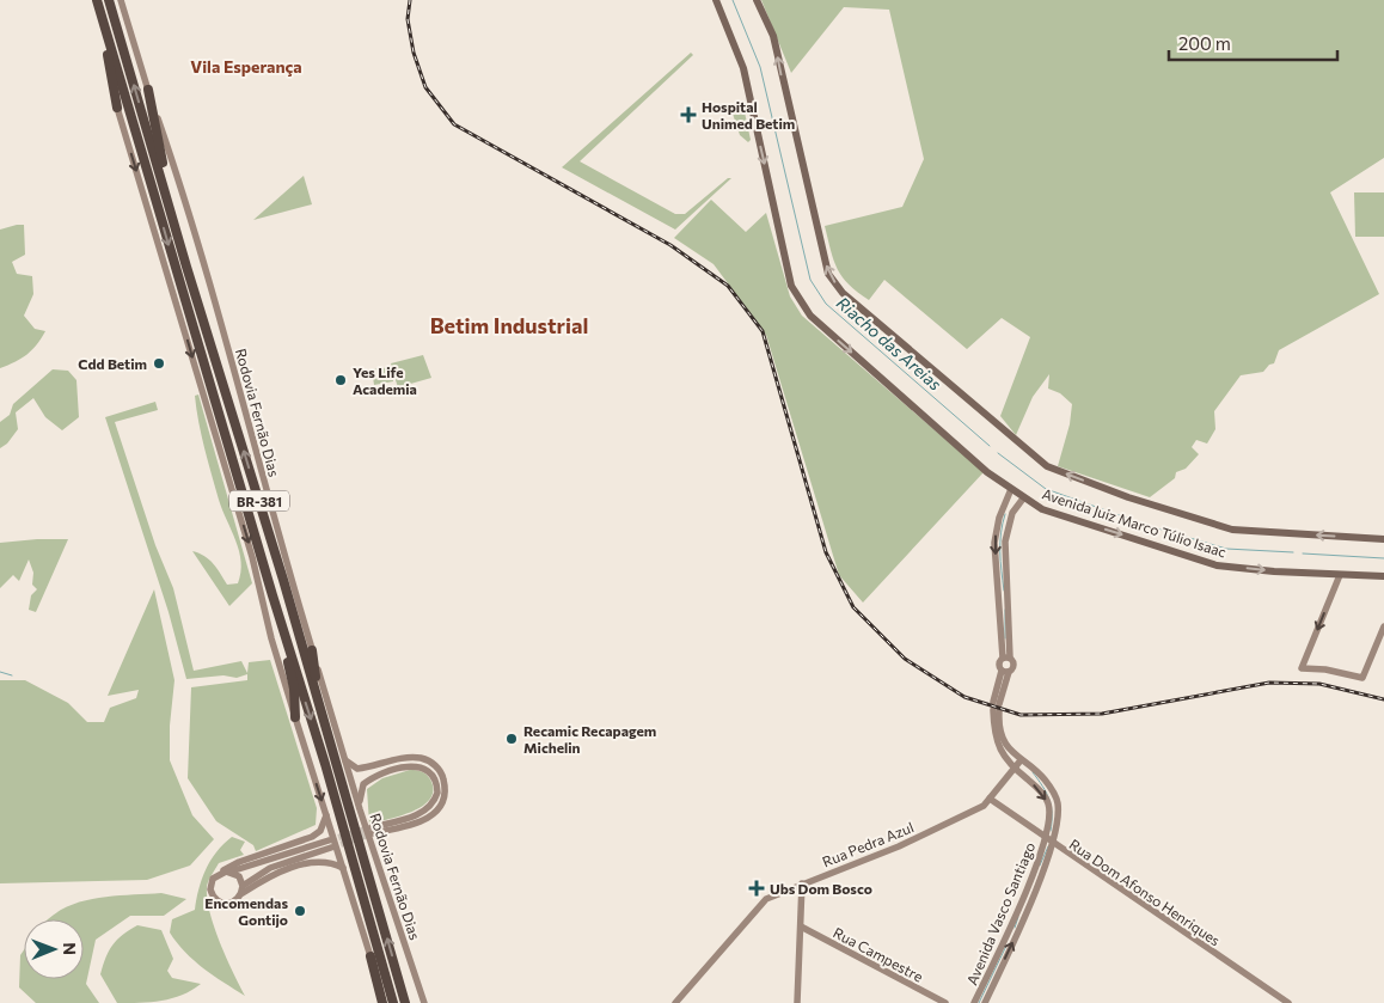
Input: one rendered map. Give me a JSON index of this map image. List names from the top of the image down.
{
  "streets": {
    "highway": ["Rodovia Fernão Dias", "BR-381"],
    "main road": [
      "Avenida Juiz Marco Túlio Isaac",
      "Rua Pedra Azul",
      "Rua Dom Afonso Henriques",
      "Avenida Vasco Santiago",
      "Rua Campestre"
    ]
  },
  "crossings": [
    ["Avenida Juiz Marco Túlio Isaac", "Avenida Vasco Santiago"],
    ["Rua Pedra Azul", "Rua Dom Afonso Henriques"],
    ["Rua Pedra Azul", "Avenida Vasco Santiago"],
    ["Rua Dom Afonso Henriques", "Avenida Vasco Santiago"]
  ],
  "districts": ["Vila Esperança", "Betim Industrial"],
  "water": ["Riacho das Areias"],
  "places": {
    "health": ["Hospital Unimed Betim", "Ubs Dom Bosco"],
    "other": [
      "Cdd Betim",
      "Yes Life Academia",
      "Recamic Recapagem Michelin",
      "Encomendas Gontijo"
    ]
  },
  "scale_bar": "200 m",
  "north": "right"
}
